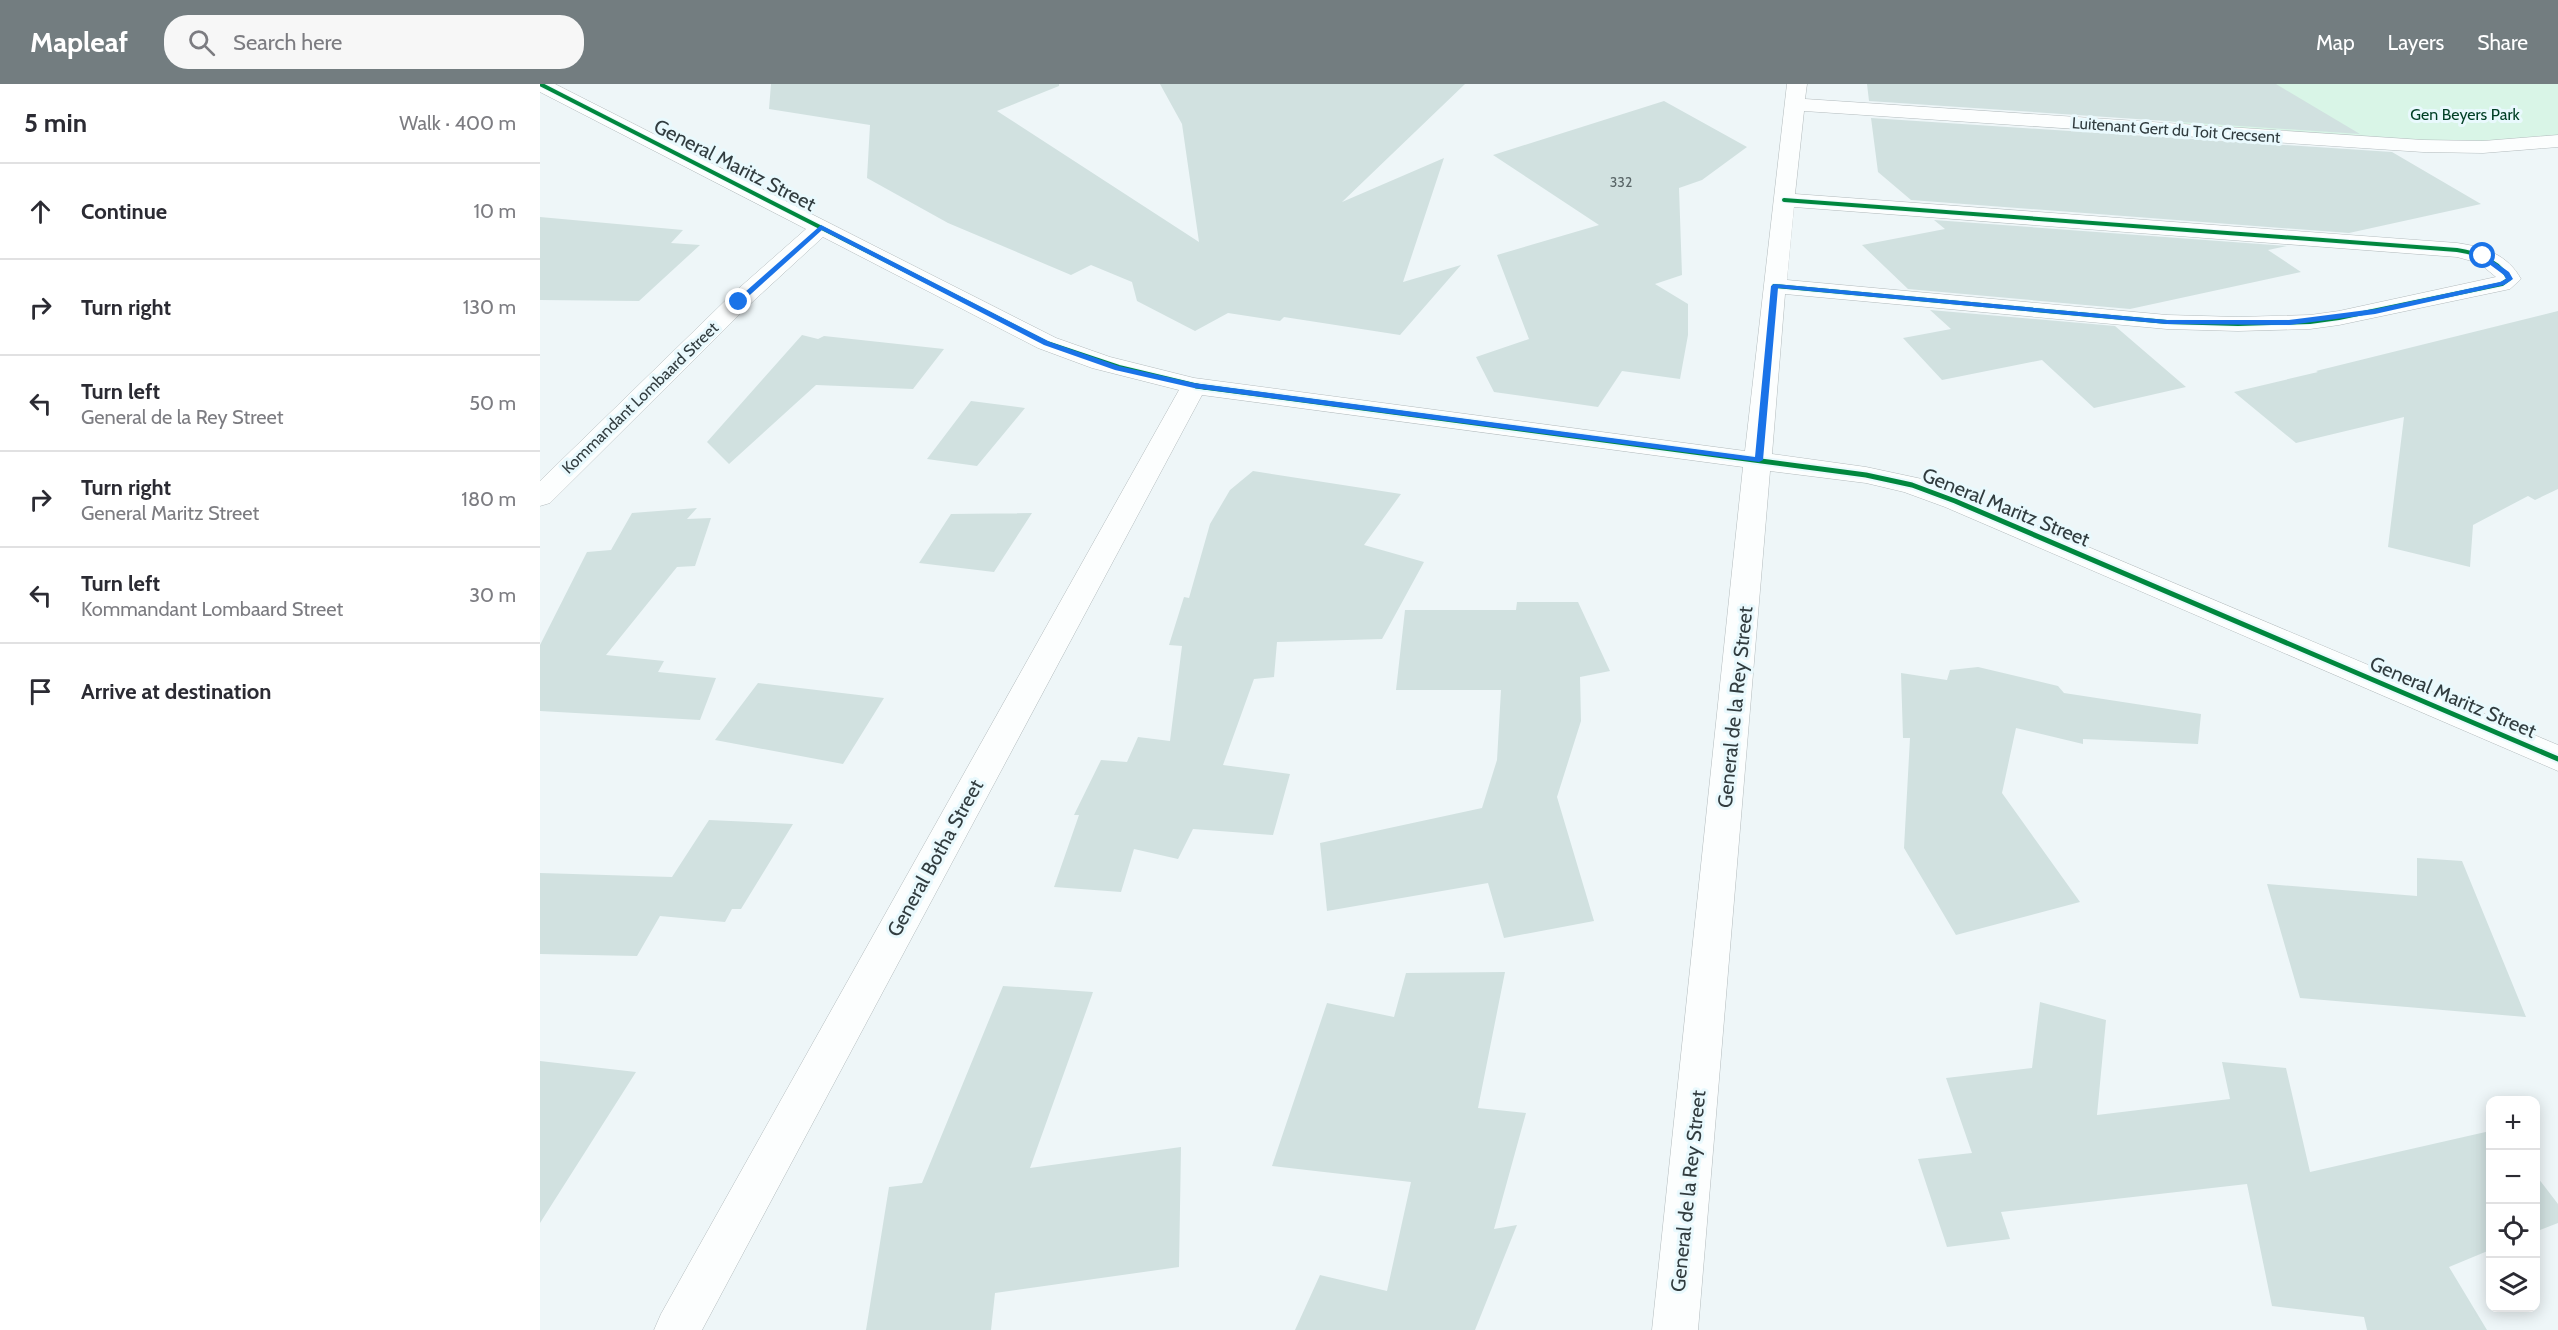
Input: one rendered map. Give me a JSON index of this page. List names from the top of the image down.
{
  "streets": {
    "street": [
      "Luitenant Gert du Toit Crecsent",
      "General Maritz Street",
      "Kommandant Lombaard Street",
      "General de la Rey Street",
      "General Botha Street"
    ]
  },
  "crossings": [
    ["Luitenant Gert du Toit Crecsent", "General de la Rey Street"],
    ["General Maritz Street", "Kommandant Lombaard Street"],
    ["General Maritz Street", "General de la Rey Street"],
    ["General Maritz Street", "General Botha Street"]
  ],
  "parks": ["Gen Beyers Park"],
  "house_numbers": ["332"],
  "page": {
    "header": "Mapleaf",
    "search": "Search here",
    "nav": ["Map", "Layers", "Share"],
    "heading": ["5 min", "Walk · 400 m"],
    "list": [
      ["Continue", "10 m"],
      ["Turn right", "130 m"],
      ["Turn left", "General de la Rey Street", "50 m"],
      ["Turn right", "General Maritz Street", "180 m"],
      ["Turn left", "Kommandant Lombaard Street", "30 m"],
      "Arrive at destination"
    ],
    "map_buttons": ["+", "−"]
  }
}
